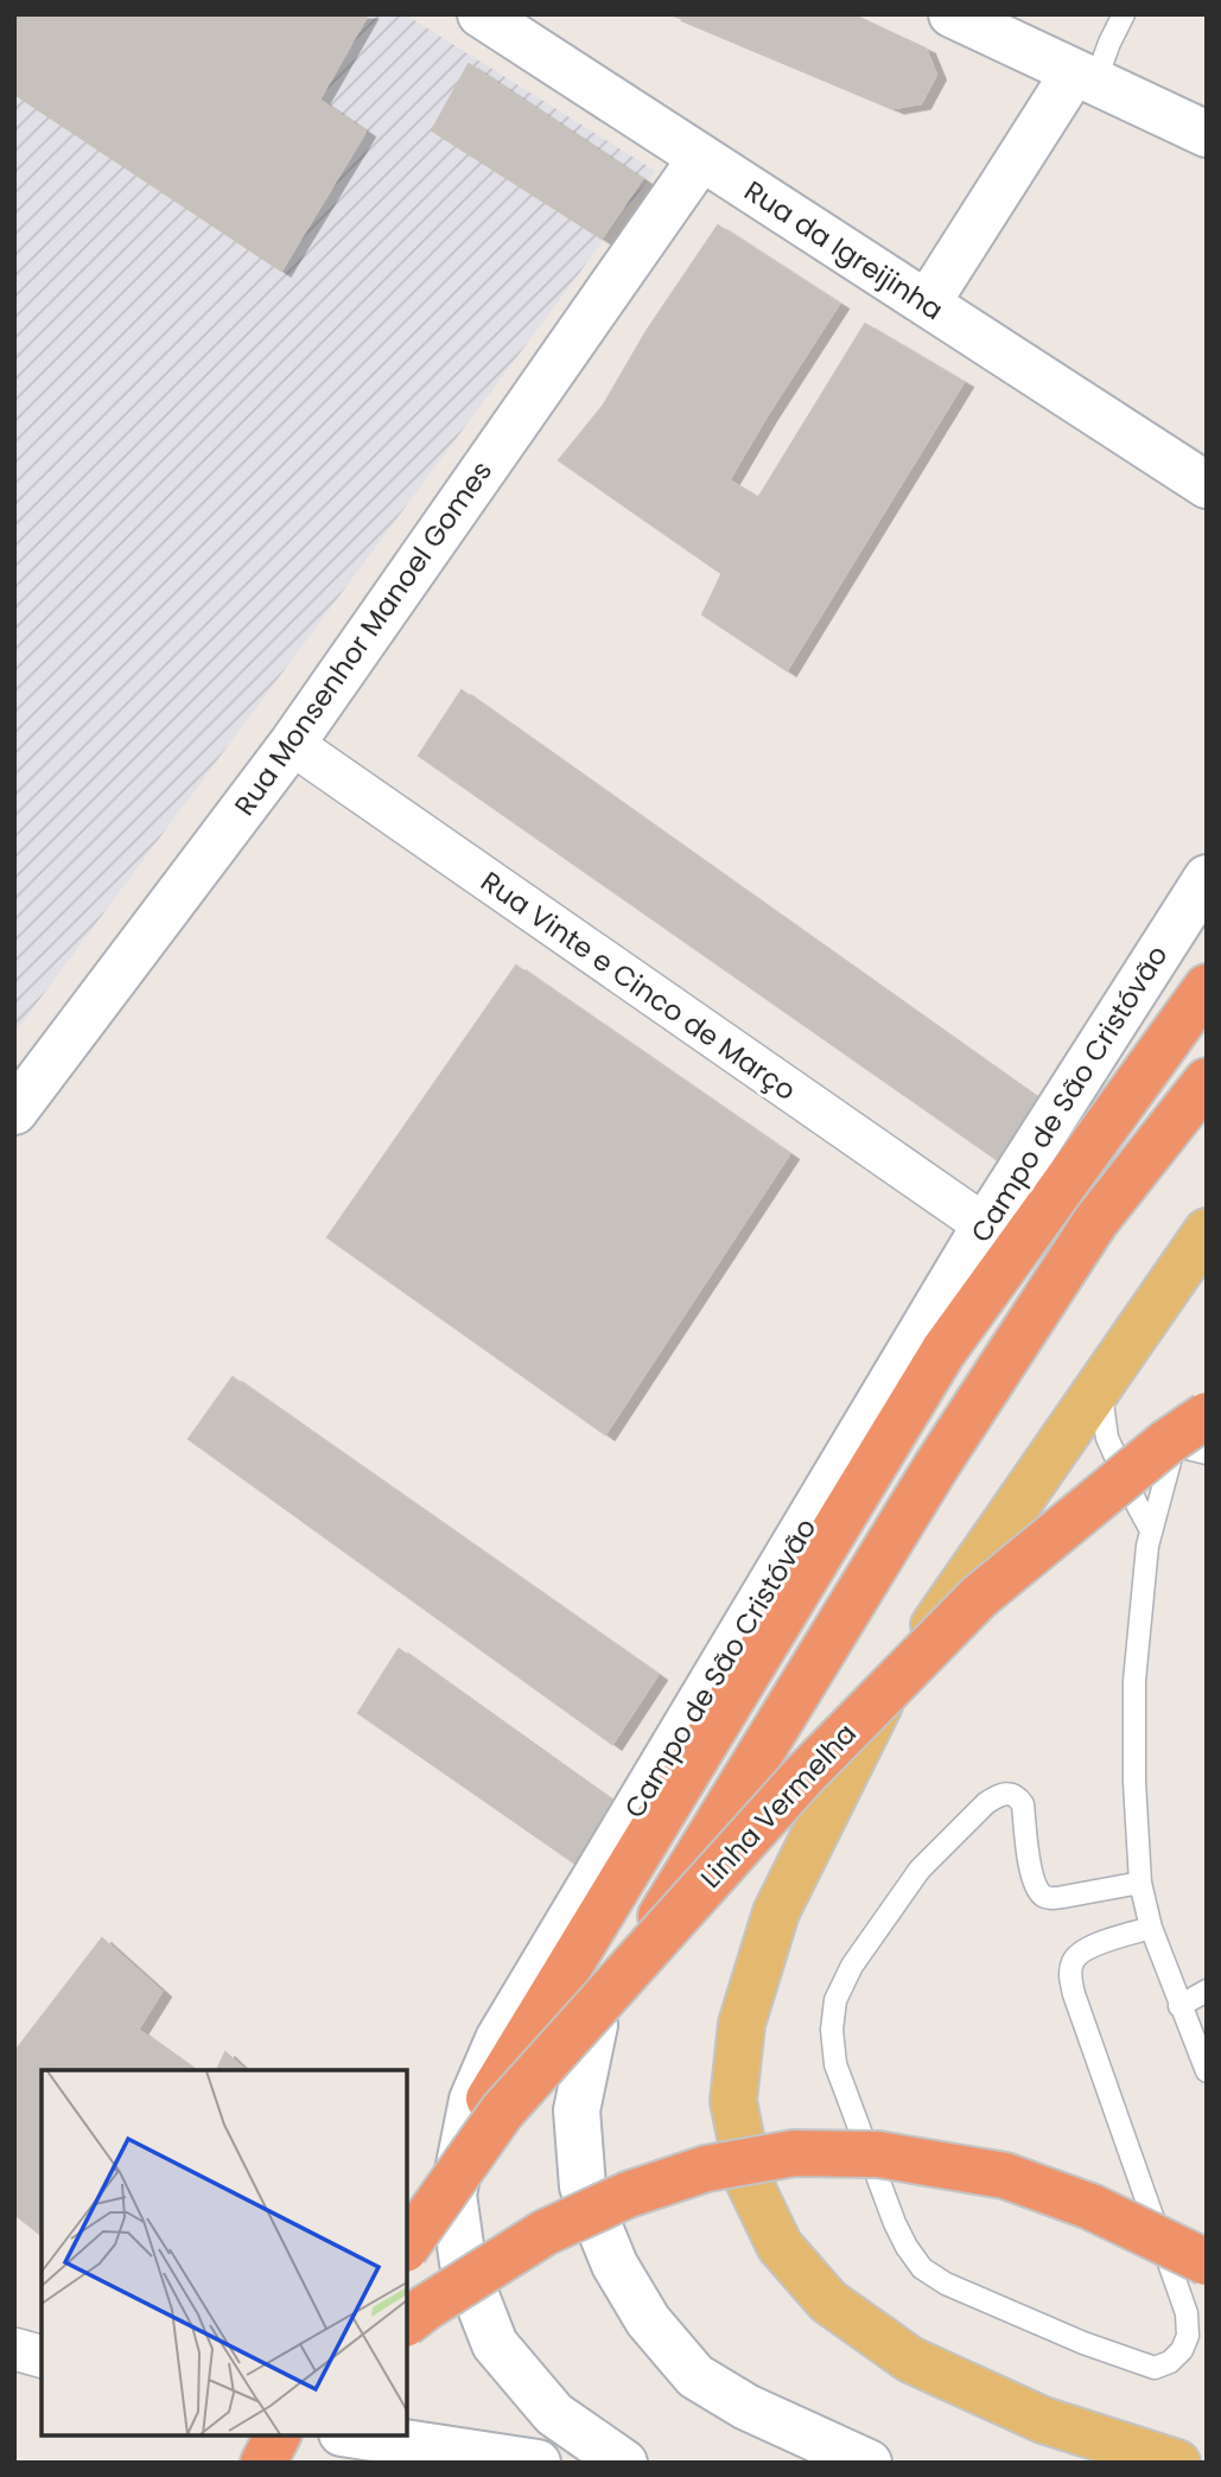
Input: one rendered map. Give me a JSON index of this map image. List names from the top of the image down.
{
  "streets": {
    "highway": ["Linha Vermelha"],
    "street": [
      "Rua da Igreijinha",
      "Rua Monsenhor Manoel Gomes",
      "Rua Vinte e Cinco de Março",
      "Campo de São Cristóvão"
    ]
  },
  "crossings": [
    ["Rua da Igreijinha", "Rua Monsenhor Manoel Gomes"],
    ["Rua Monsenhor Manoel Gomes", "Rua Vinte e Cinco de Março"],
    ["Rua Vinte e Cinco de Março", "Campo de São Cristóvão"]
  ]
}
